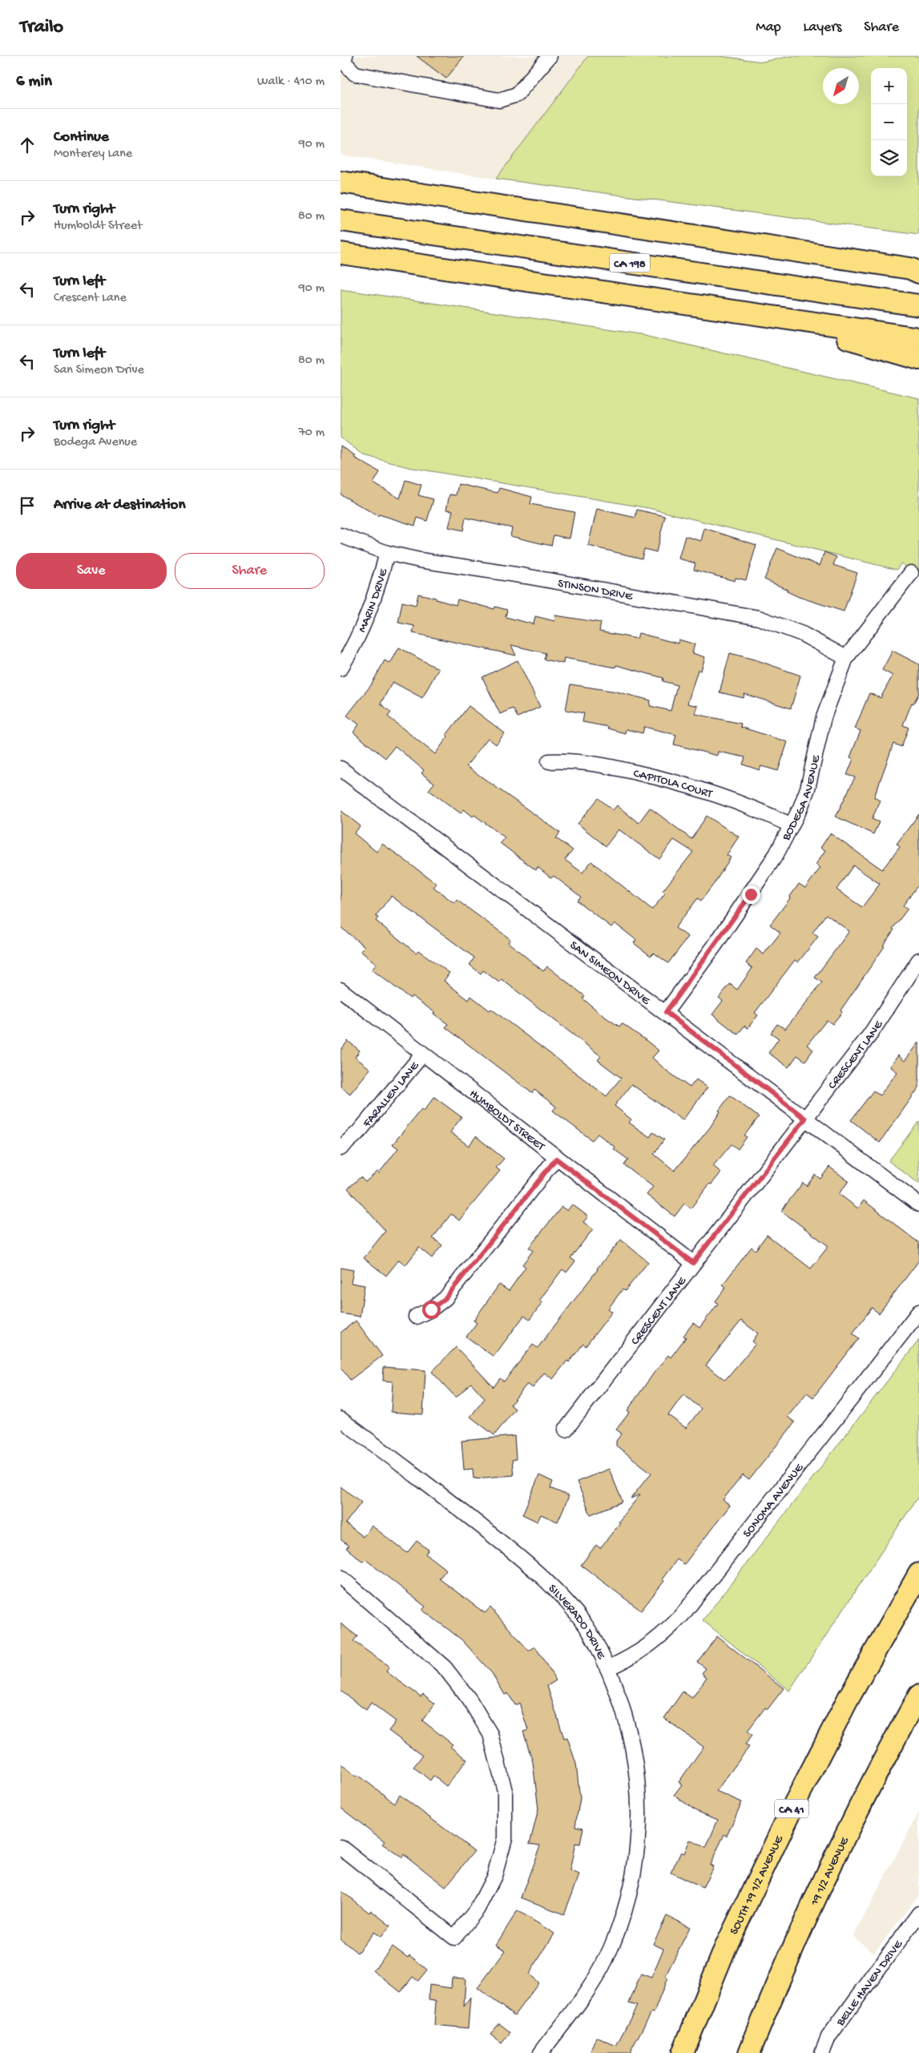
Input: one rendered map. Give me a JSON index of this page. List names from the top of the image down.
{
  "streets": {
    "highway": [
      "CA 198",
      "CA 41",
      "19 1/2 AVENUE",
      "SOUTH 19 1/2 AVENUE"
    ],
    "street": [
      "STINSON DRIVE",
      "MARIN DRIVE",
      "CAPITOLA COURT",
      "BODEGA AVENUE",
      "SAN SIMEON DRIVE",
      "CRESCENT LANE",
      "FARALLEN LANE",
      "HUMBOLDT STREET",
      "SONOMA AVENUE",
      "SILVERADO DRIVE",
      "BELLE HAVEN DRIVE"
    ]
  },
  "crossings": [
    ["STINSON DRIVE", "MARIN DRIVE"],
    ["STINSON DRIVE", "BODEGA AVENUE"],
    ["CAPITOLA COURT", "BODEGA AVENUE"],
    ["BODEGA AVENUE", "SAN SIMEON DRIVE"],
    ["SAN SIMEON DRIVE", "CRESCENT LANE"],
    ["CRESCENT LANE", "HUMBOLDT STREET"],
    ["FARALLEN LANE", "HUMBOLDT STREET"],
    ["SONOMA AVENUE", "SILVERADO DRIVE"]
  ],
  "north": "bottom left",
  "page": {
    "header": "Trailo",
    "nav": ["Map", "Layers", "Share"],
    "heading": ["6 min", "Walk · 410 m"],
    "map_buttons": ["+", "−"],
    "list": [
      ["Continue", "Monterey Lane", "90 m"],
      ["Turn right", "Humboldt Street", "80 m"],
      ["Turn left", "Crescent Lane", "90 m"],
      ["Turn left", "San Simeon Drive", "80 m"],
      ["Turn right", "Bodega Avenue", "70 m"],
      "Arrive at destination"
    ],
    "buttons": ["Save", "Share"]
  }
}
